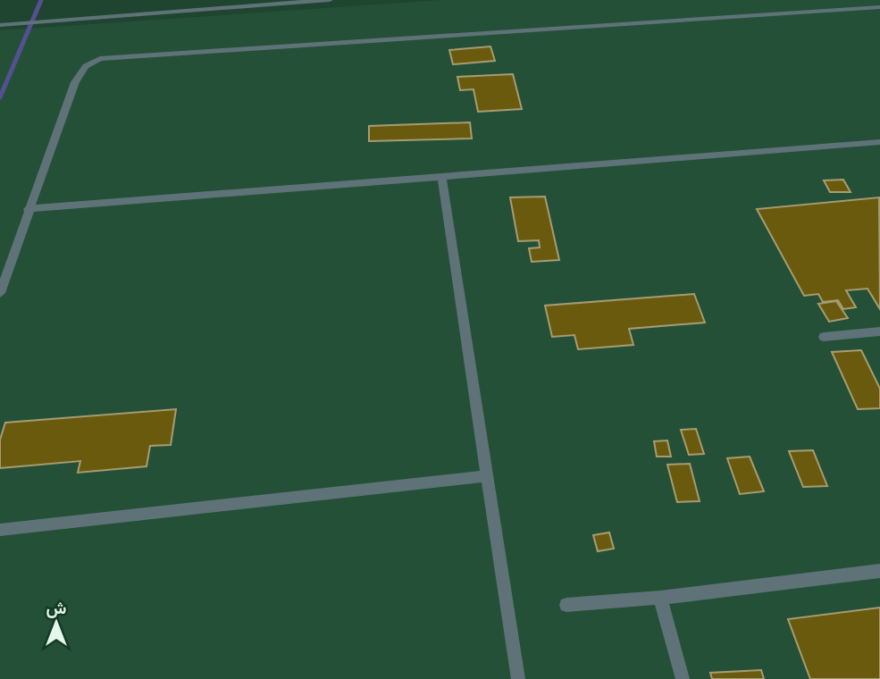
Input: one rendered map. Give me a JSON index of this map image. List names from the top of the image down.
{
  "north": "top"
}
